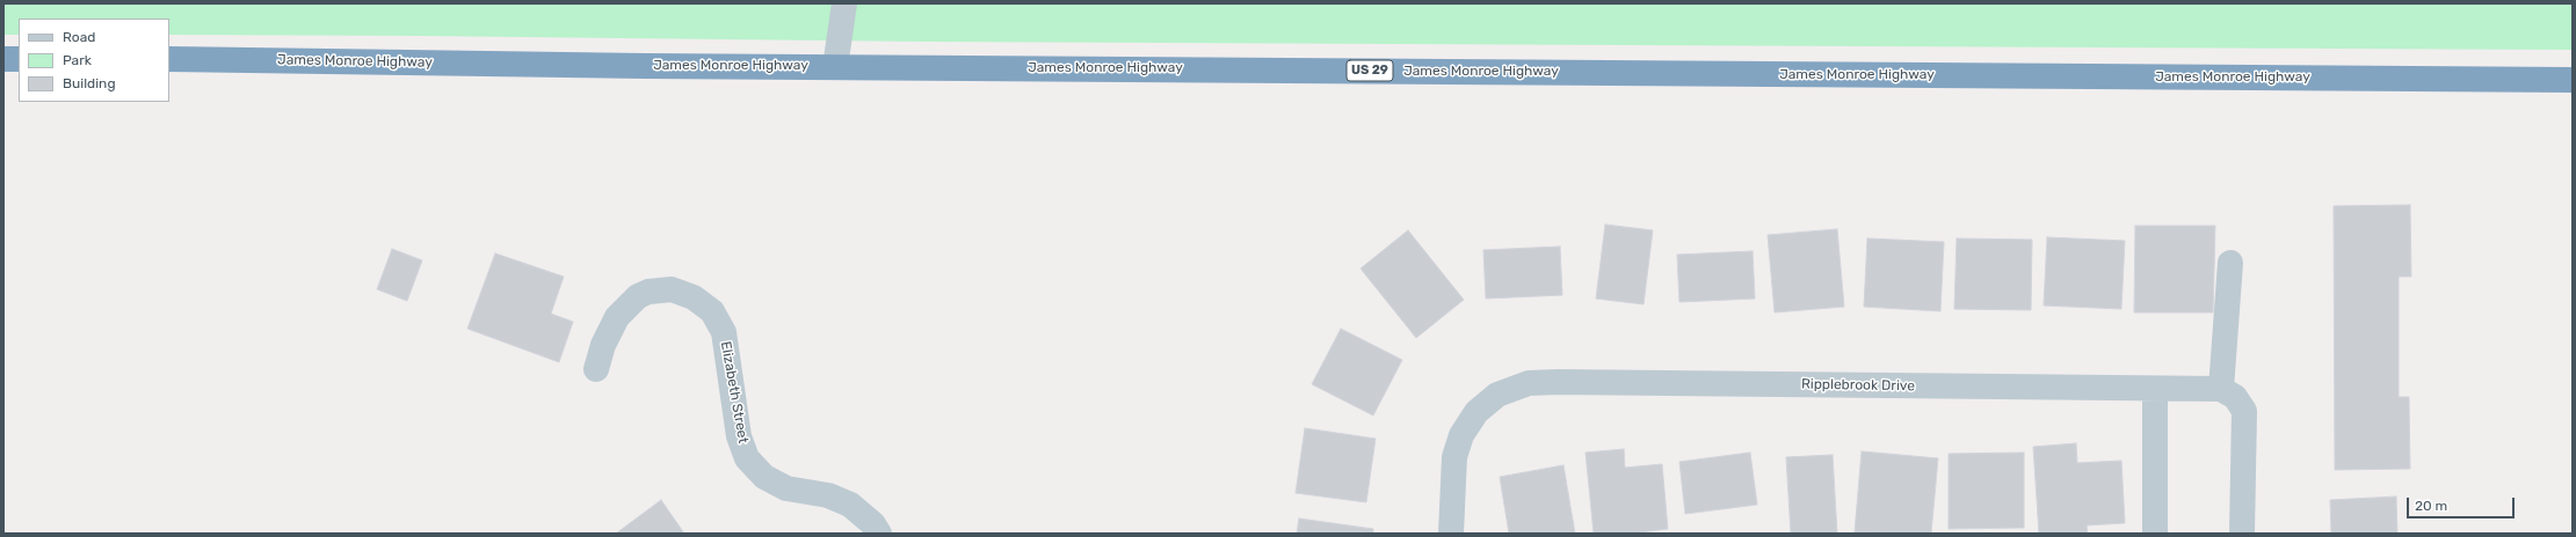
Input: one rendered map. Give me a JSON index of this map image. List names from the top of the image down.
{
  "streets": {
    "highway": ["James Monroe Highway", "US 29"],
    "street": ["Ripplebrook Drive", "Elizabeth Street"]
  },
  "legend": ["Road", "Park", "Building"],
  "scale_bar": "20 m"
}
